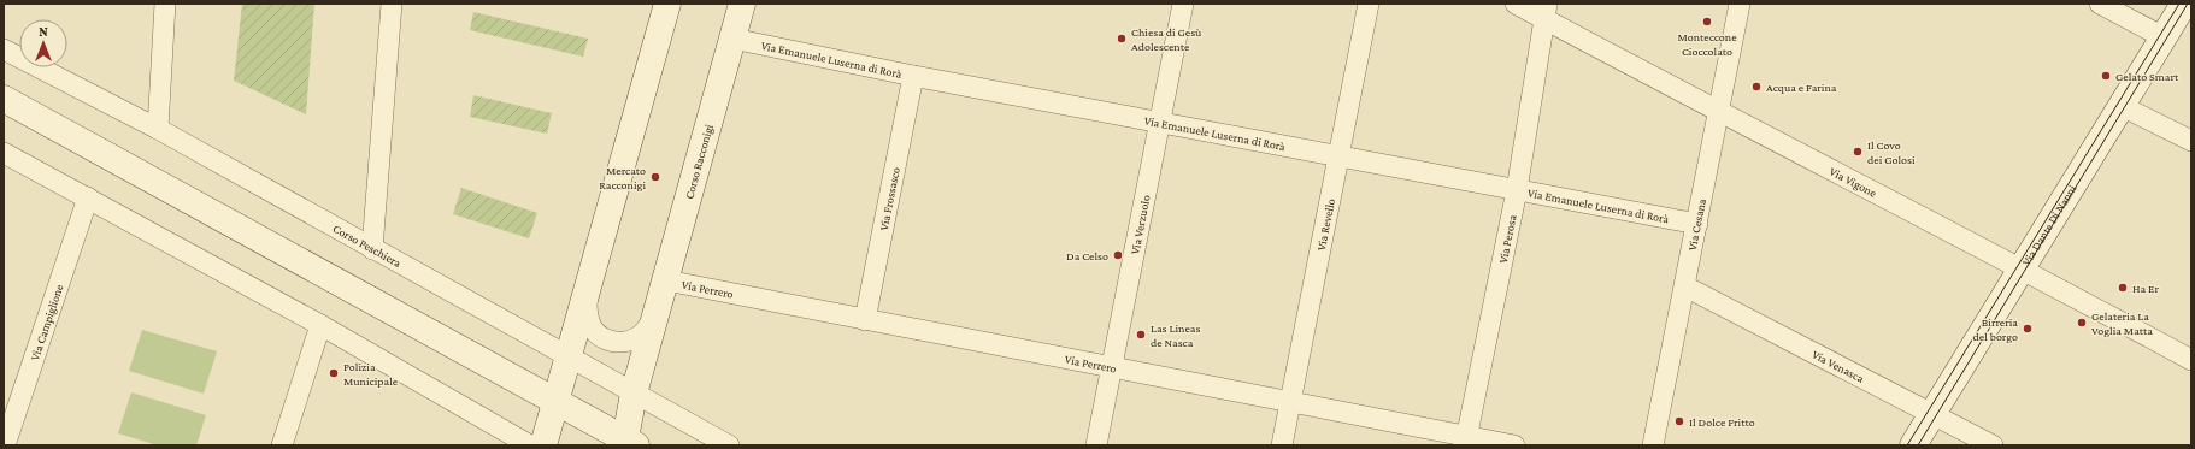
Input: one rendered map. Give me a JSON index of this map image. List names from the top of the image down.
{
  "streets": {
    "street": [
      "Via Emanuele Luserna di Rorà",
      "Corso Racconigi",
      "Via Vigone",
      "Via Frossasco",
      "Via Revello",
      "Via Verzuolo",
      "Via Cesana",
      "Via Dante Di Nanni",
      "Via Perosa",
      "Corso Peschiera",
      "Via Perrero",
      "Via Campiglione",
      "Via Venasca"
    ]
  },
  "crossings": [
    ["Via Emanuele Luserna di Rorà", "Corso Racconigi"],
    ["Via Emanuele Luserna di Rorà", "Via Frossasco"],
    ["Via Emanuele Luserna di Rorà", "Via Revello"],
    ["Via Emanuele Luserna di Rorà", "Via Verzuolo"],
    ["Via Emanuele Luserna di Rorà", "Via Cesana"],
    ["Via Emanuele Luserna di Rorà", "Via Perosa"],
    ["Corso Racconigi", "Corso Peschiera"],
    ["Corso Racconigi", "Via Perrero"],
    ["Via Vigone", "Via Cesana"],
    ["Via Vigone", "Via Dante Di Nanni"],
    ["Via Vigone", "Via Perosa"],
    ["Via Frossasco", "Via Perrero"],
    ["Via Revello", "Via Perrero"],
    ["Via Verzuolo", "Via Perrero"],
    ["Via Cesana", "Via Venasca"],
    ["Via Dante Di Nanni", "Via Venasca"],
    ["Via Perosa", "Via Perrero"]
  ],
  "places": [
    "Monteccone Cioccolato",
    "Chiesa di Gesù Adolescente",
    "Gelato Smart",
    "Acqua e Farina",
    "Il Covo dei Golosi",
    "Mercato Racconigi",
    "Da Celso",
    "Ha Er",
    "Gelateria La Voglia Matta",
    "Birreria del borgo",
    "Las Lineas de Nasca",
    "Polizia Municipale",
    "Il Dolce Fritto"
  ],
  "north": "top"
}
